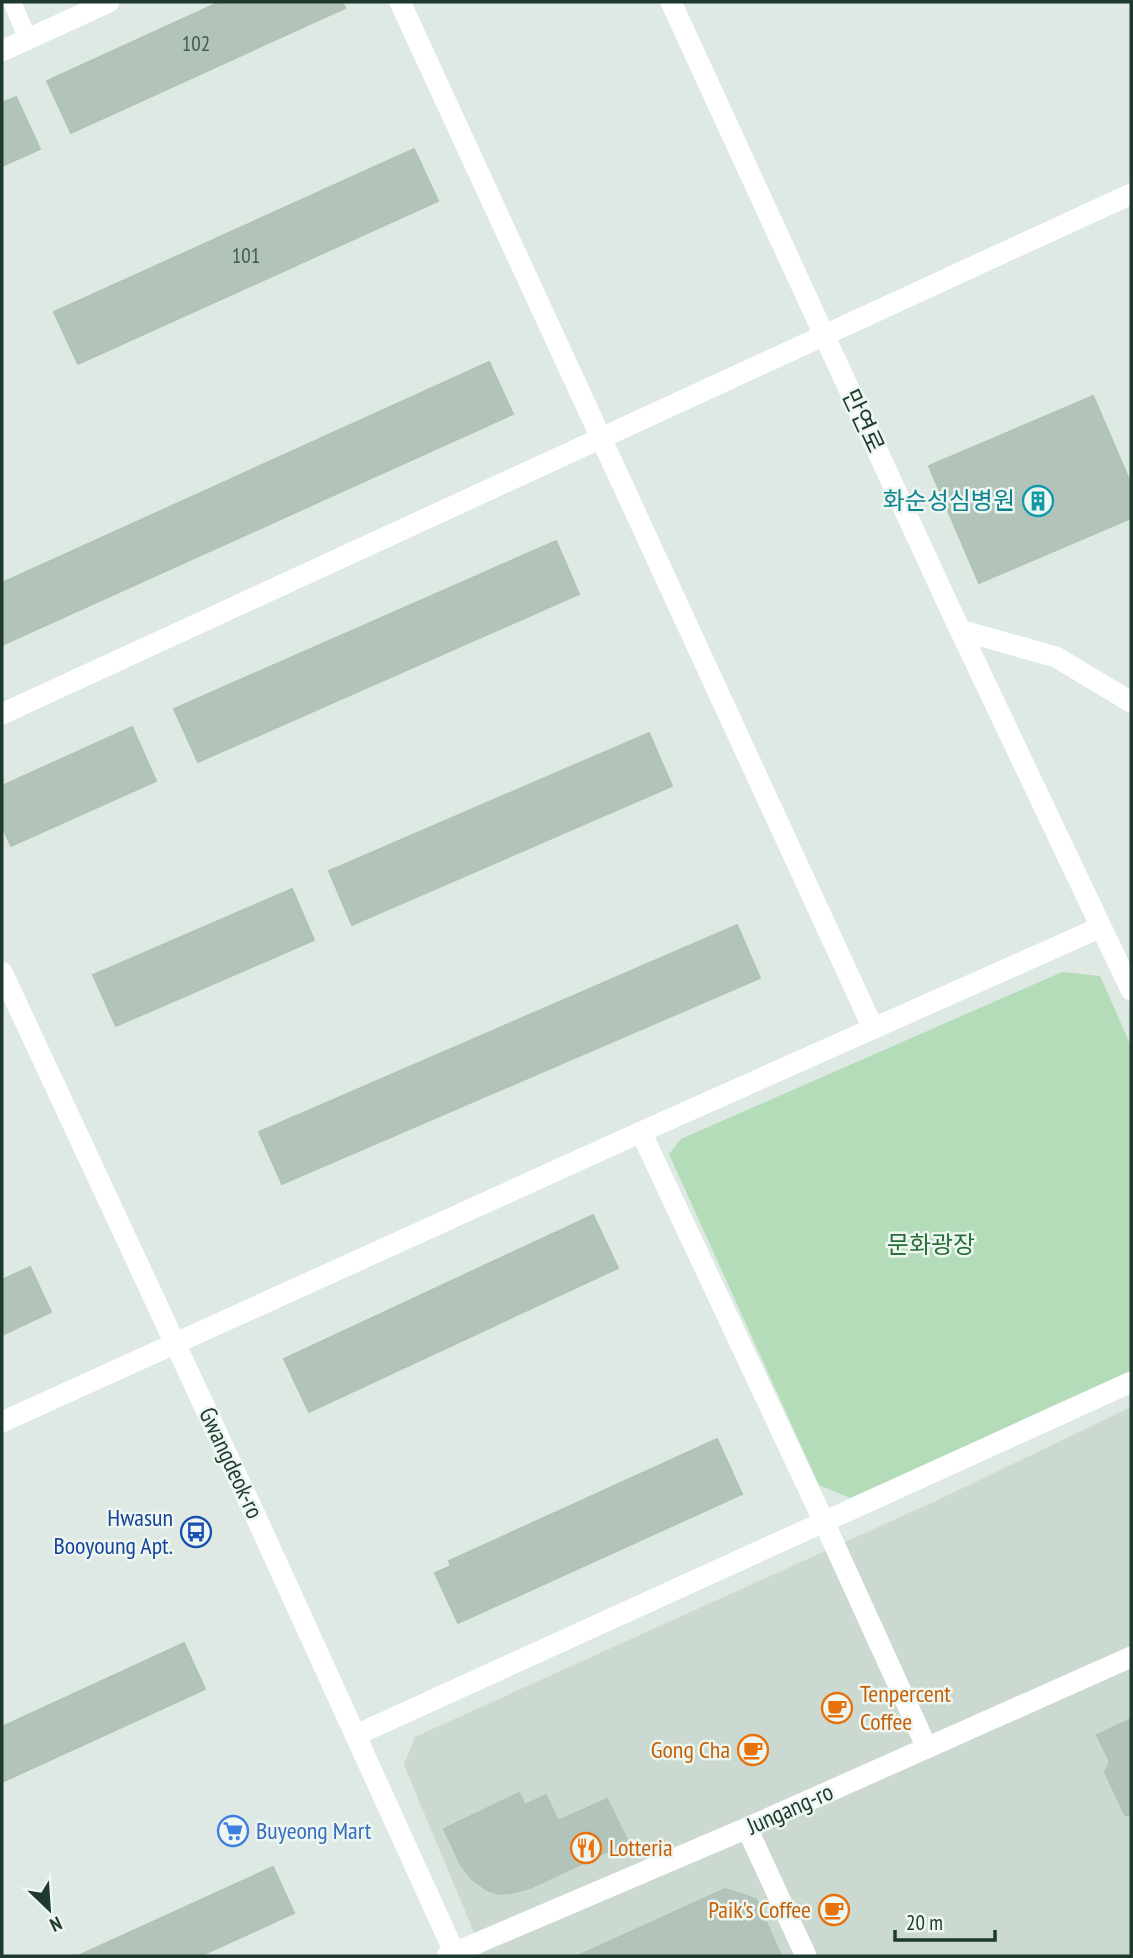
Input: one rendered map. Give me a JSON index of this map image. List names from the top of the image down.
{
  "streets": {
    "street": ["만연로", "Gwangdeok-ro", "Jungang-ro"]
  },
  "crossings": [
    ["Gwangdeok-ro", "Jungang-ro"]
  ],
  "parks": ["문화광장"],
  "places": {
    "building": ["화순성심병원"],
    "bus stop": ["Hwasun Booyoung Apt."],
    "cafe": ["Tenpercent Coffee", "Gong Cha", "Paik's Coffee"],
    "supermarket": ["Buyeong Mart"],
    "restaurant": ["Lotteria"]
  },
  "house_numbers": ["102", "101"],
  "scale_bar": "20 m",
  "north": "bottom right"
}
